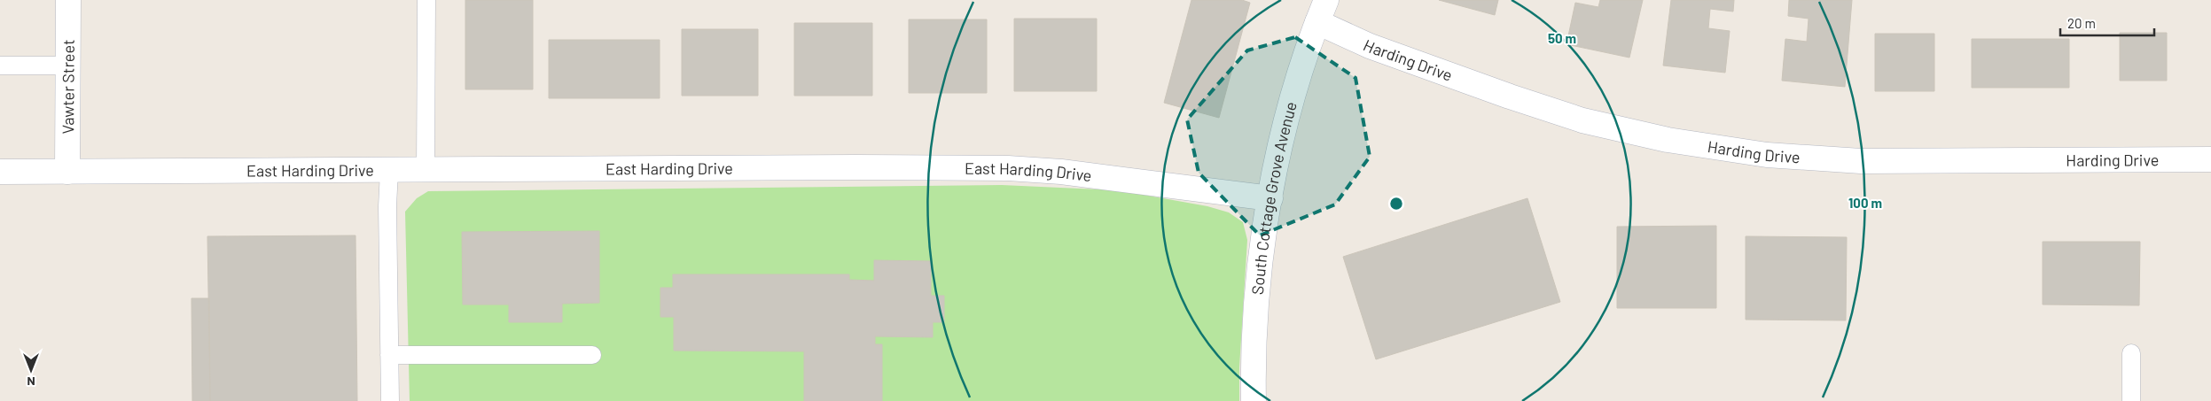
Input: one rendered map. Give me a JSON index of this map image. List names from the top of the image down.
{
  "streets": {
    "street": [
      "Harding Drive",
      "Vawter Street",
      "East Harding Drive",
      "South Cottage Grove Avenue"
    ]
  },
  "crossings": [
    ["Harding Drive", "South Cottage Grove Avenue"],
    ["Vawter Street", "East Harding Drive"],
    ["East Harding Drive", "South Cottage Grove Avenue"]
  ],
  "scale_bar": "20 m",
  "north": "bottom",
  "rings": ["50 m", "100 m"]
}
